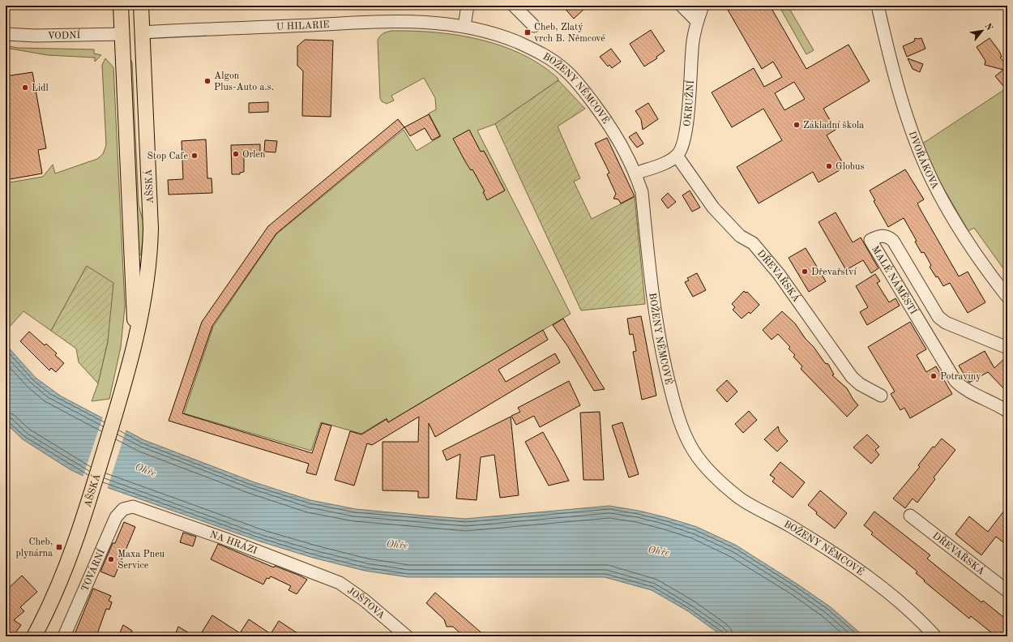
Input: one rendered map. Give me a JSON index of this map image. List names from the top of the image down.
{
  "streets": {
    "main road": ["AŠSKÁ"],
    "street": [
      "U HILARIE",
      "VODNÍ",
      "BOŽENY NĚMCOVÉ",
      "OKRUŽNÍ",
      "DVOŘÁKOVA",
      "DŘEVAŘSKÁ",
      "MALÉ NÁMĚSTÍ",
      "NA HRÁZI",
      "TOVÁRNÍ",
      "JOŠTOVA"
    ]
  },
  "crossings": [
    ["U HILARIE", "BOŽENY NĚMCOVÉ"],
    ["U HILARIE", "AŠSKÁ"],
    ["VODNÍ", "AŠSKÁ"],
    ["OKRUŽNÍ", "DŘEVAŘSKÁ"],
    ["NA HRÁZI", "TOVÁRNÍ"],
    ["NA HRÁZI", "JOŠTOVA"]
  ],
  "water": ["Ohře"],
  "places": {
    "transit": ["Cheb, Zlatý vrch B. Němcové", "Cheb, plynárna"],
    "other": [
      "Algon Plus-Auto a.s.",
      "Lidl",
      "Základní škola",
      "Orlen",
      "Stop Cafe",
      "Globus",
      "Dřevařství",
      "Potraviny",
      "Maxa Pneu Service"
    ]
  },
  "north": "top right"
}
